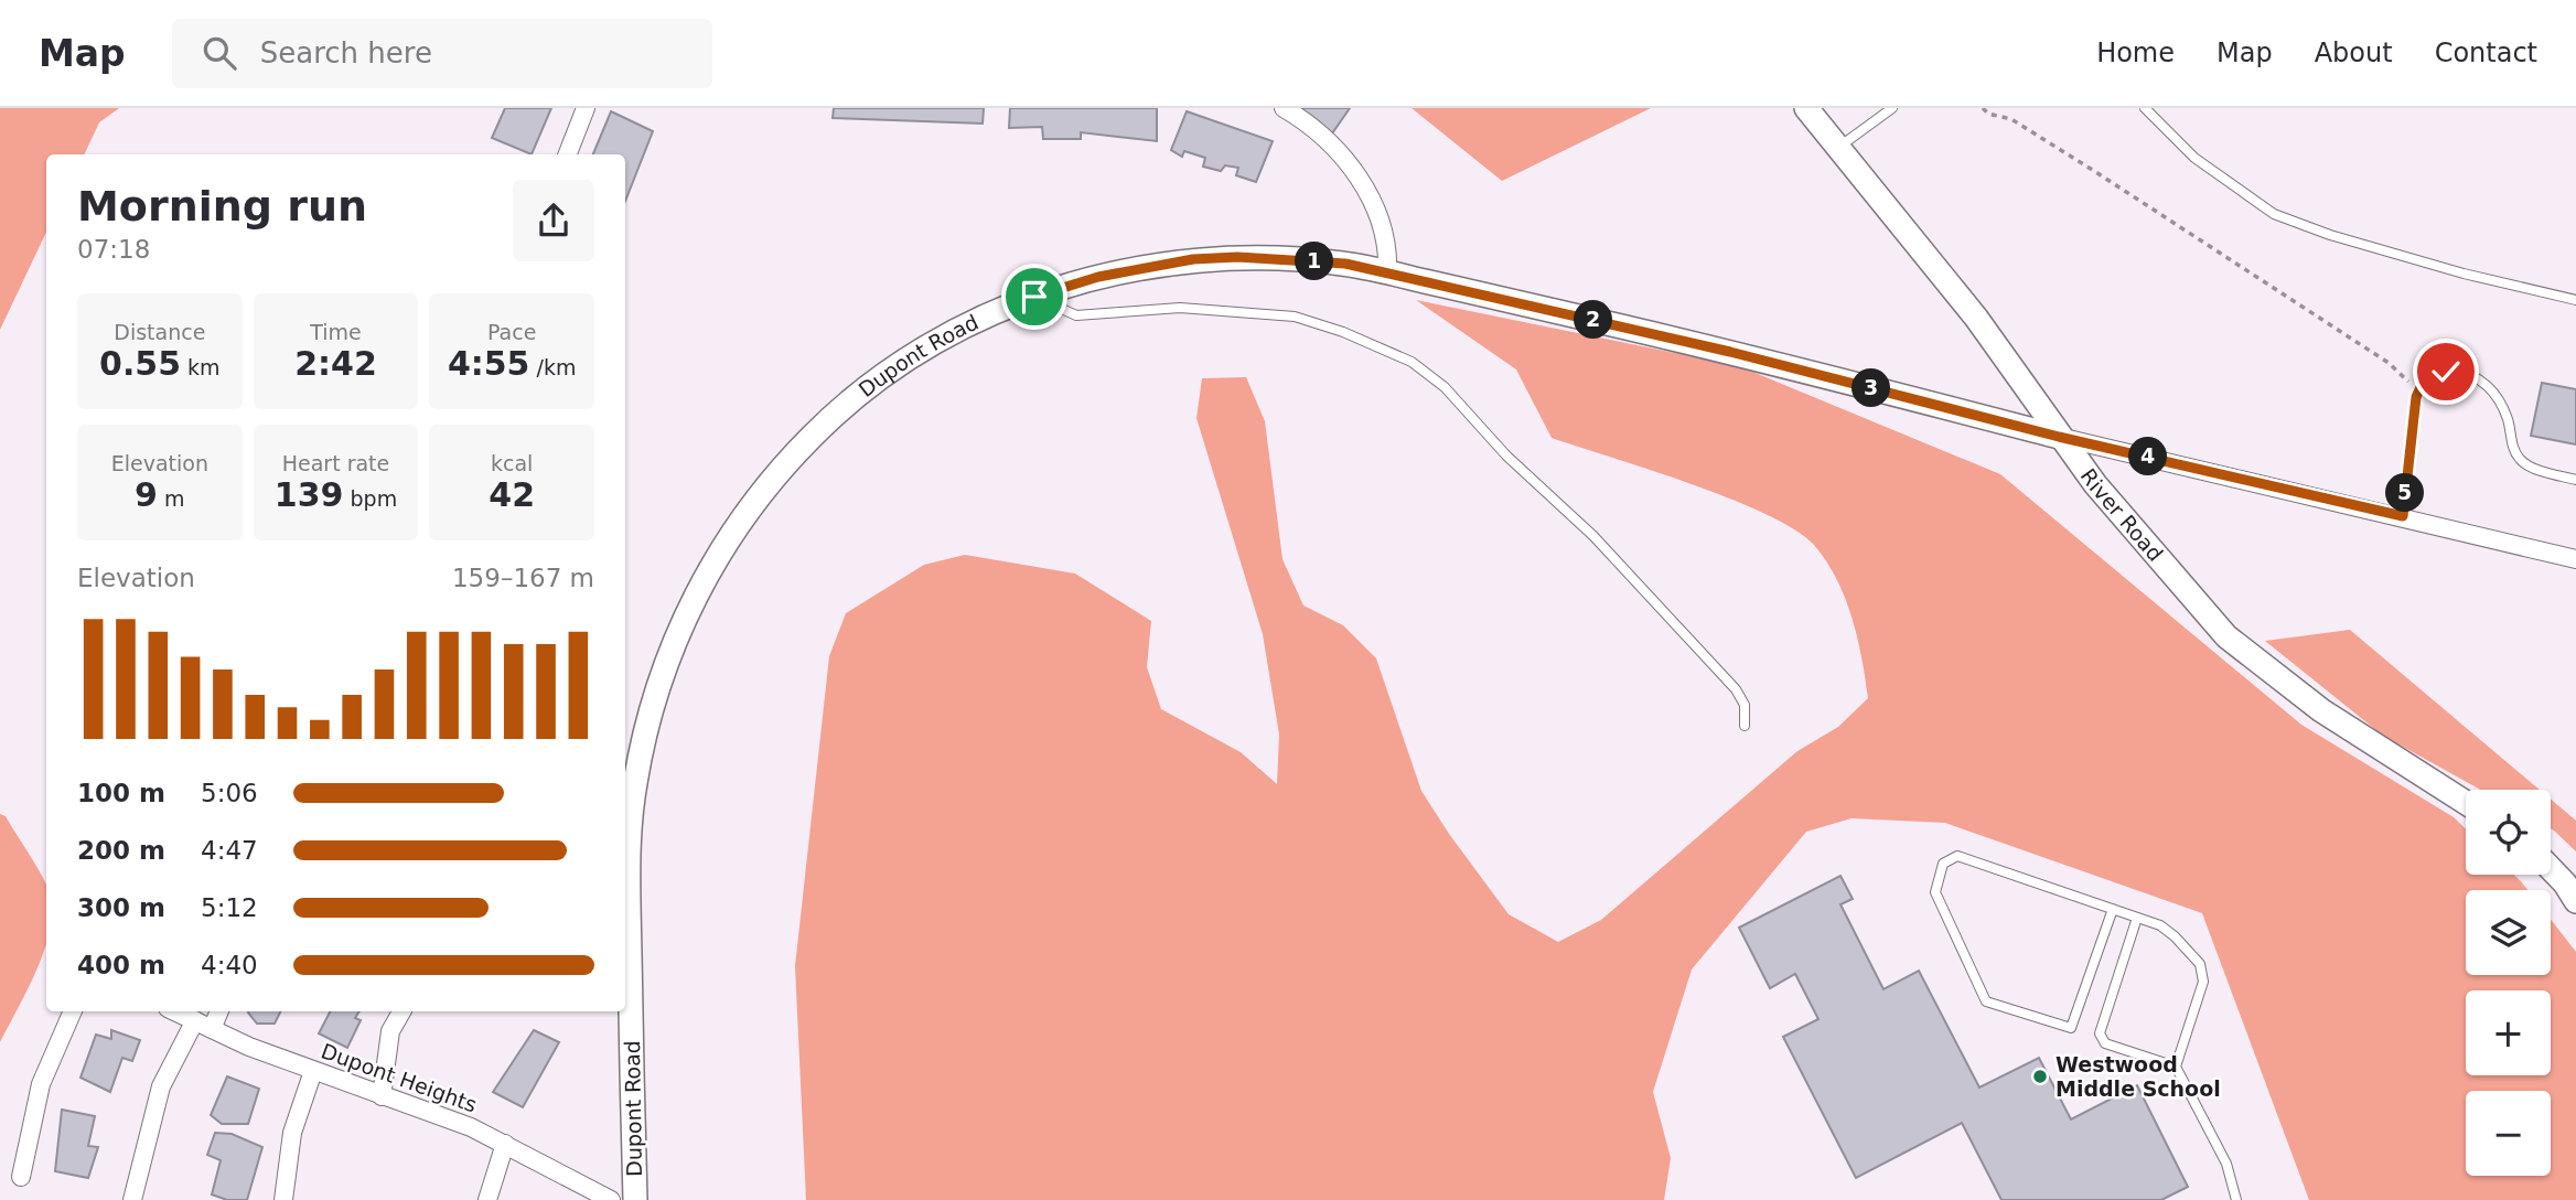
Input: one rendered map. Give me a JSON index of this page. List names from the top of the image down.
{
  "streets": {
    "street": ["Dupont Road", "River Road", "Dupont Heights"]
  },
  "crossings": [
    ["Dupont Road", "River Road"]
  ],
  "places": ["Westwood Middle School"],
  "page": {
    "header": "Map",
    "search": "Search here",
    "nav": [
      "Home",
      "Map",
      "About",
      "Contact"
    ],
    "heading": ["Morning run", "07:18"],
    "pins": [
      "1",
      "2",
      "3",
      "4",
      "5"
    ],
    "stats": [
      ["Distance", "0.55 km"],
      ["Time", "2:42"],
      ["Pace", "4:55 /km"],
      ["Elevation", "9 m"],
      ["Heart rate", "139 bpm"],
      ["kcal", "42"]
    ],
    "chart": ["Elevation", "159–167 m"],
    "list": [
      {
        "name": "100 m",
        "note": "5:06"
      },
      {
        "name": "200 m",
        "note": "4:47"
      },
      {
        "name": "300 m",
        "note": "5:12"
      },
      {
        "name": "400 m",
        "note": "4:40"
      }
    ],
    "map_buttons": ["+", "−"]
  }
}
